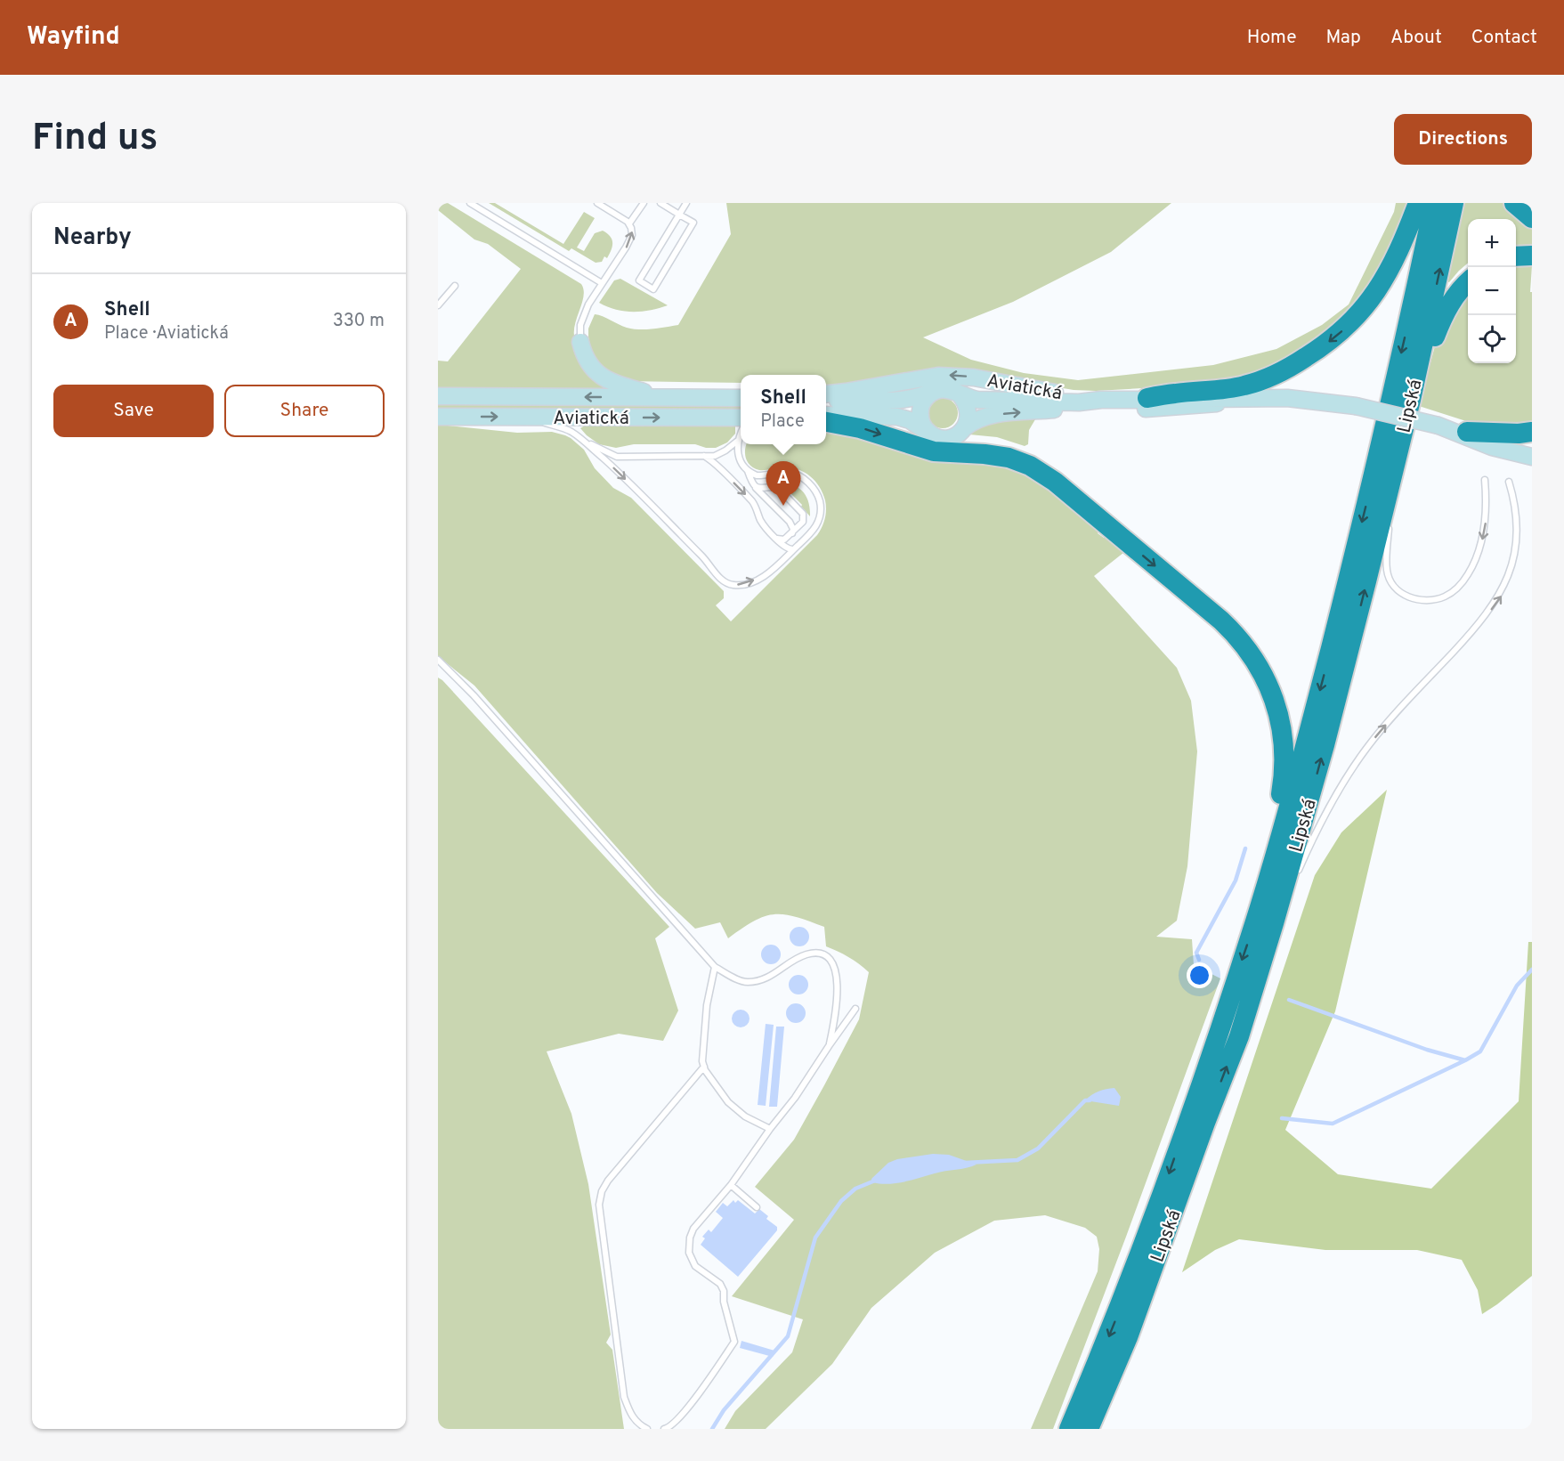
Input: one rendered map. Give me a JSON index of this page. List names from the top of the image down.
{
  "streets": {
    "highway": ["Lipská"],
    "main road": ["Aviatická"]
  },
  "page": {
    "header": "Wayfind",
    "nav": [
      "Home",
      "Map",
      "About",
      "Contact"
    ],
    "buttons": [
      "Directions",
      ["Save", "Share"]
    ],
    "title": "Find us",
    "heading": "Nearby",
    "map_buttons": ["+", "−"],
    "list": [
      {
        "mark": "A",
        "name": "Shell",
        "note": "Place · Aviatická",
        "value": "330 m"
      }
    ],
    "popup": ["Shell", "Place"],
    "pins": "A"
  }
}
